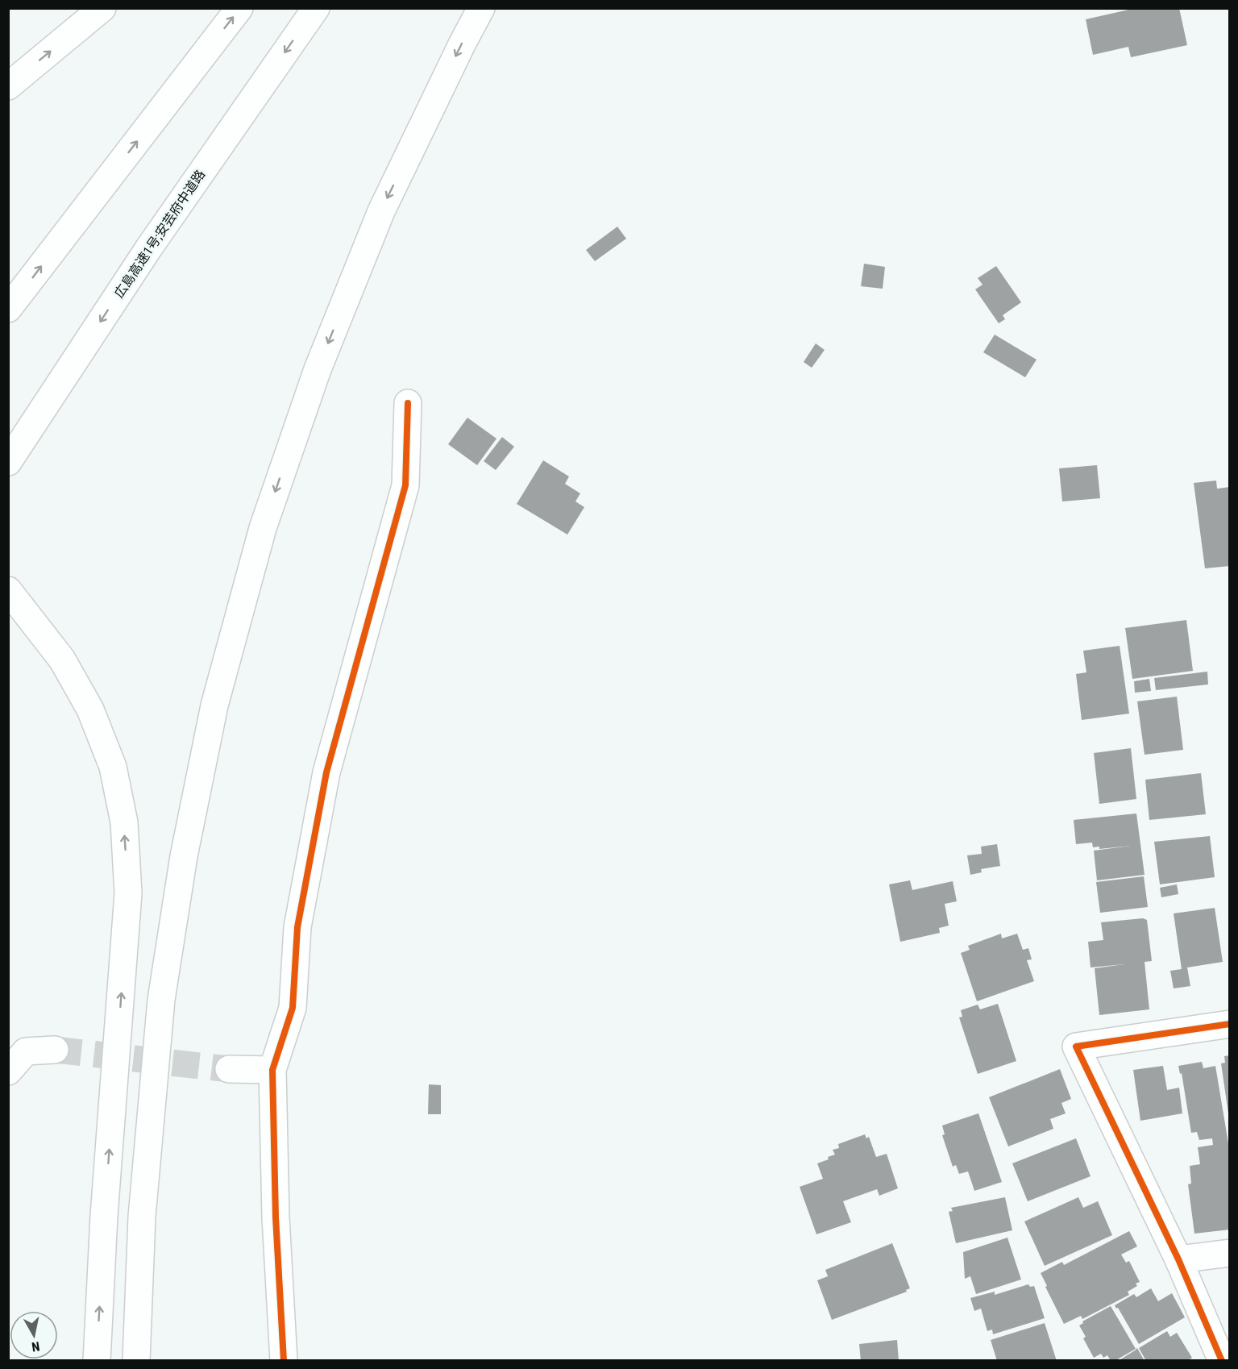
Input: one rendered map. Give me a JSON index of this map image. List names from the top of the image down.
{
  "streets": {
    "main road": ["広島高速1号;安芸府中道路"]
  },
  "north": "bottom"
}
